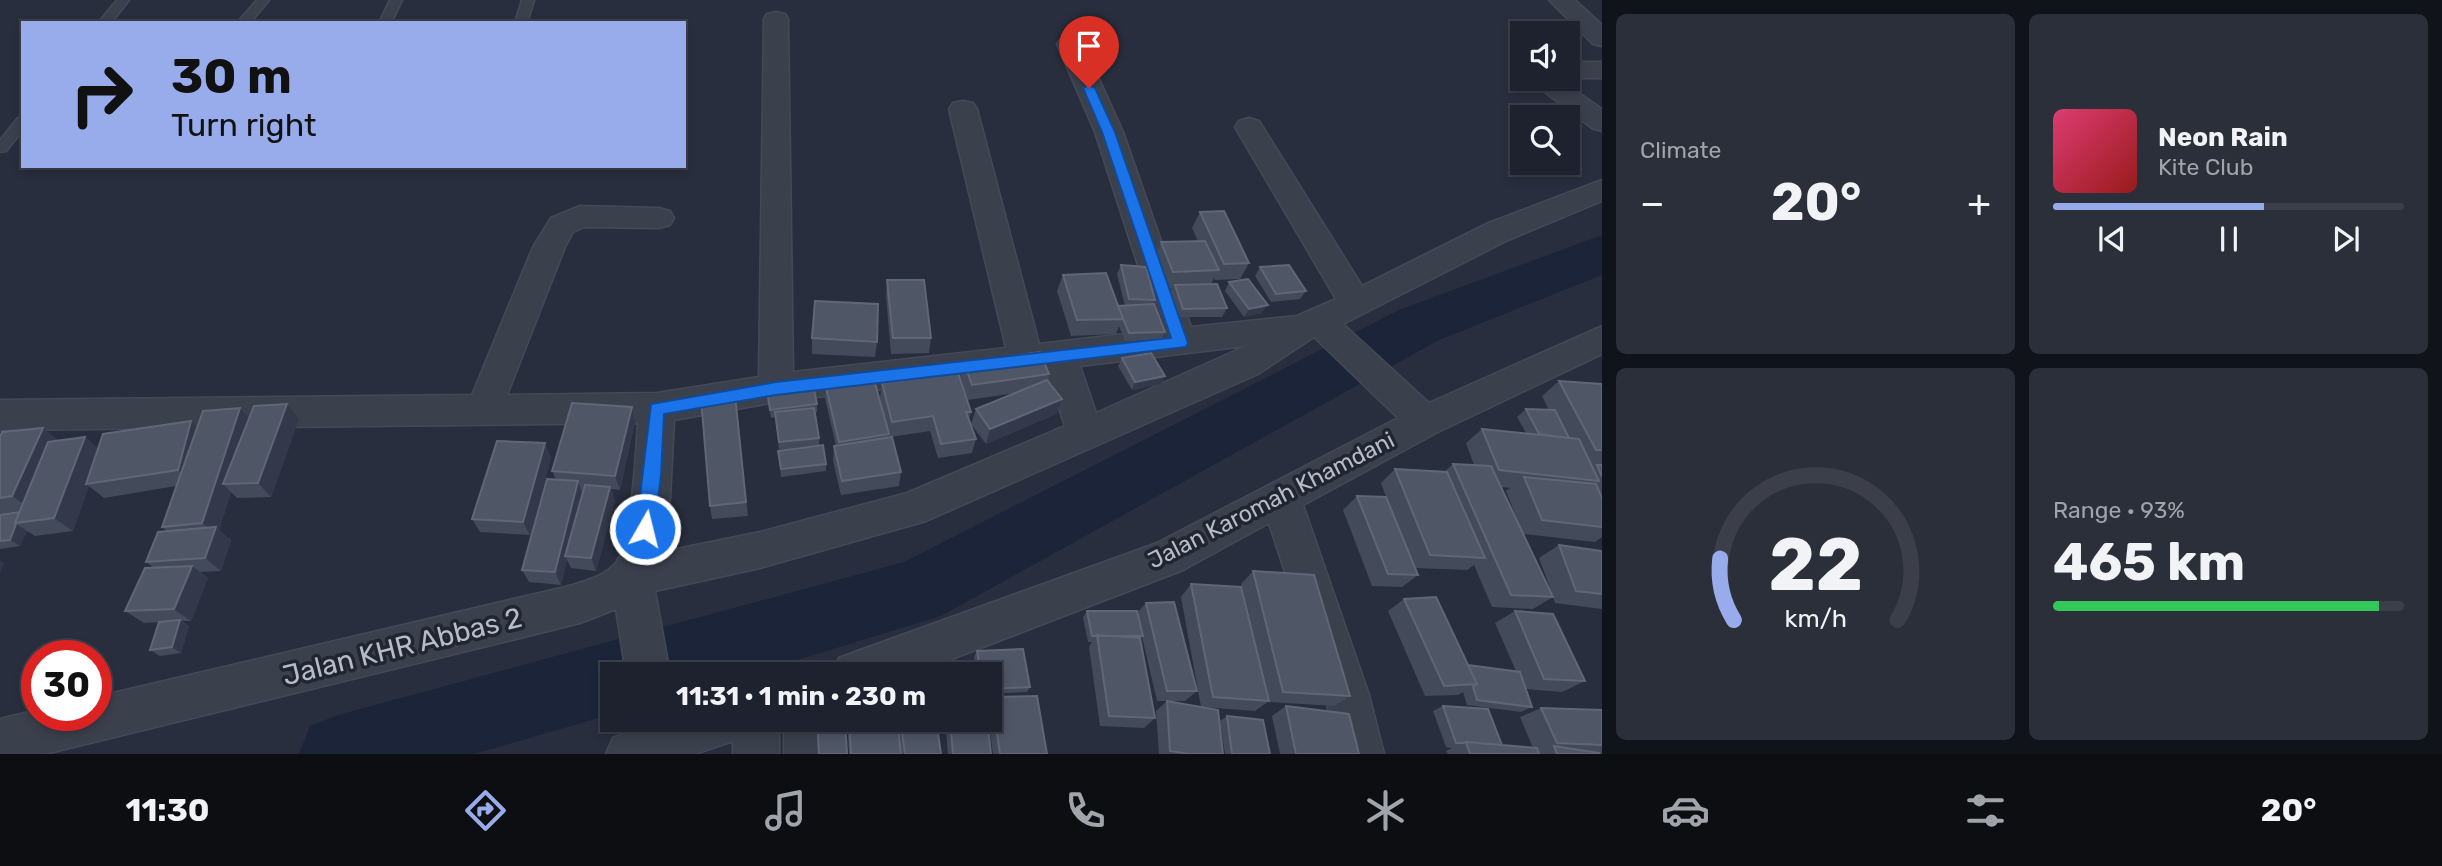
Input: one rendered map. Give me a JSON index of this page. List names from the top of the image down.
{
  "streets": {
    "street": ["Jalan Karomah Khamdani", "Jalan KHR Abbas 2"]
  },
  "page": {
    "tile": [
      "Climate",
      ["Range · 93%", "465 km"]
    ],
    "turn": ["30 m", "Turn right"],
    "song": ["Neon Rain", "Kite Club"],
    "heat": ["−", "20°", "+"],
    "limit": "30",
    "trip": "11:31 · 1 min · 230 m",
    "tabs": ["11:30", "20°"],
    "gauge": ["22", "km/h"]
  }
}
